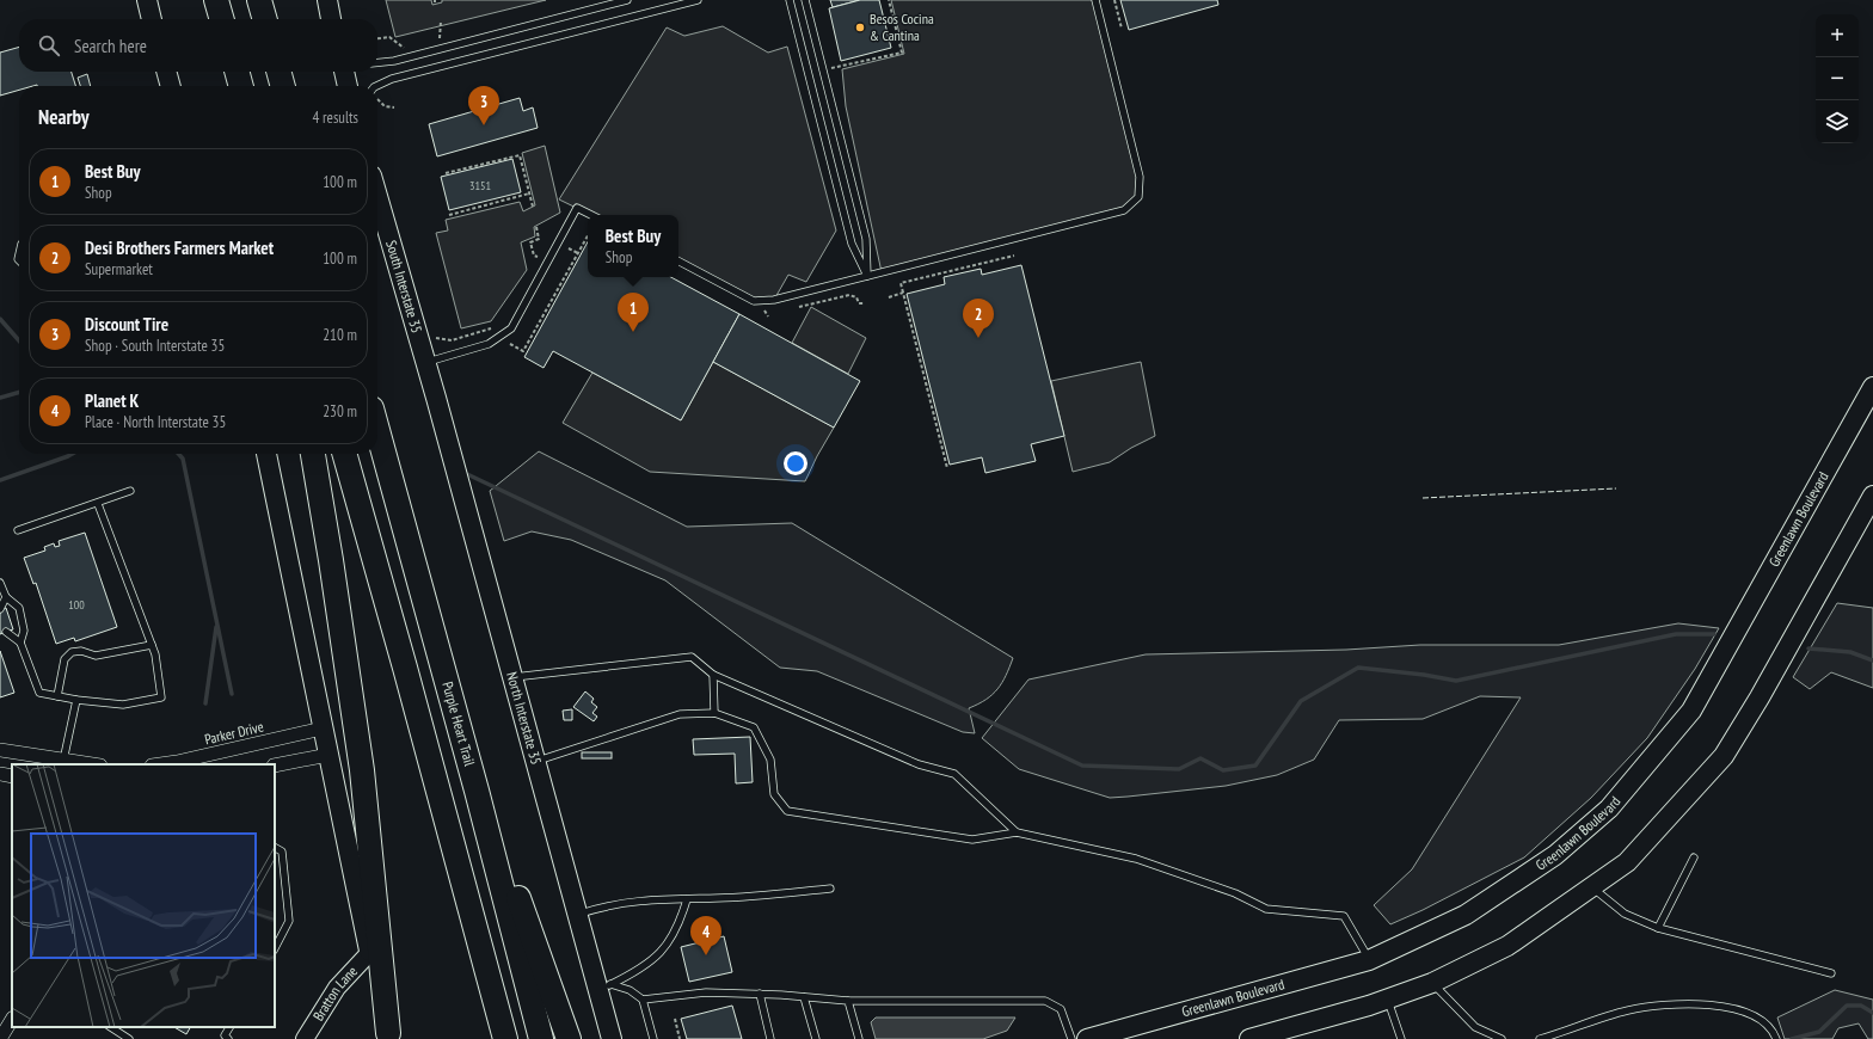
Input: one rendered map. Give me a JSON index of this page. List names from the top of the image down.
{
  "streets": {
    "highway": ["Purple Heart Trail"],
    "main road": ["South Interstate 35", "Greenlawn Boulevard", "North Interstate 35"],
    "street": ["Parker Drive", "Bratton Lane"]
  },
  "crossings": [
    ["South Interstate 35", "North Interstate 35"]
  ],
  "places": ["Besos Cocina & Cantina"],
  "house_numbers": ["3151", "100"],
  "page": {
    "map_buttons": ["+", "−"],
    "search": "Search here",
    "pins": [
      "3",
      "1",
      "2",
      "4"
    ],
    "heading": ["Nearby", "4 results"],
    "list": [
      {
        "mark": "1",
        "name": "Best Buy",
        "note": "Shop",
        "value": "100 m"
      },
      {
        "mark": "2",
        "name": "Desi Brothers Farmers Market",
        "note": "Supermarket",
        "value": "100 m"
      },
      {
        "mark": "3",
        "name": "Discount Tire",
        "note": "Shop · South Interstate 35",
        "value": "210 m"
      },
      {
        "mark": "4",
        "name": "Planet K",
        "note": "Place · North Interstate 35",
        "value": "230 m"
      }
    ],
    "popup": ["Best Buy", "Shop"]
  }
}
